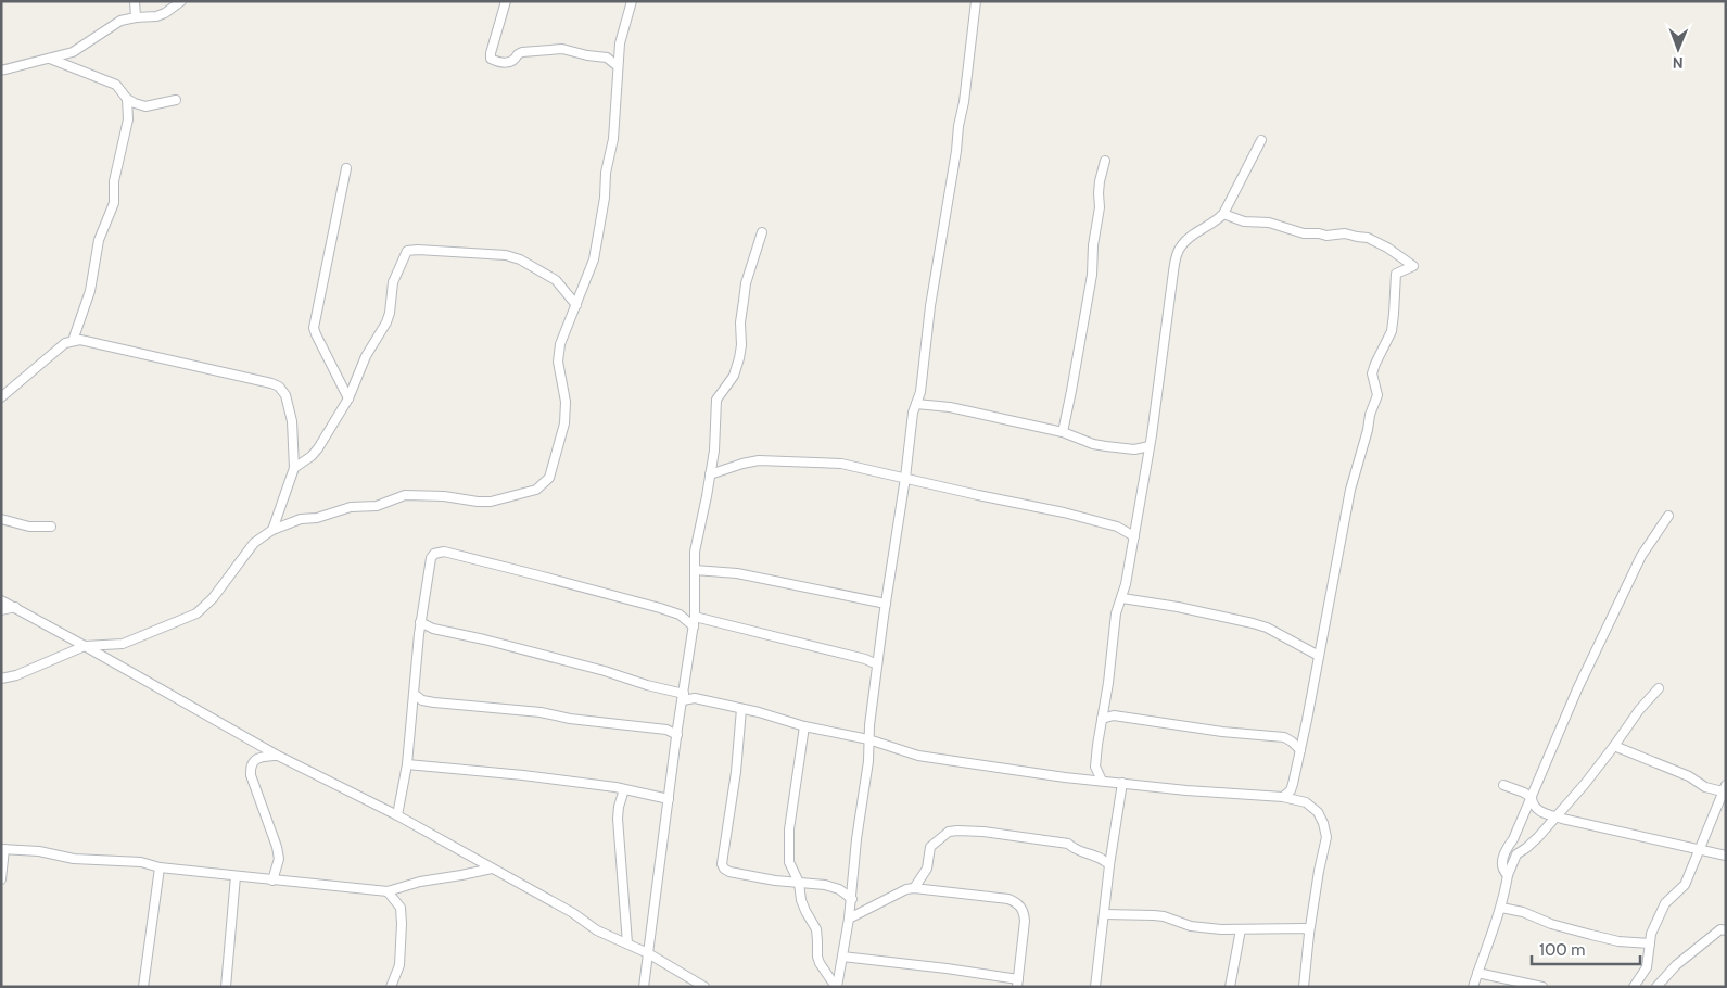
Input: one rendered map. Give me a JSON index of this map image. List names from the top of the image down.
{
  "scale_bar": "100 m",
  "north": "bottom"
}
